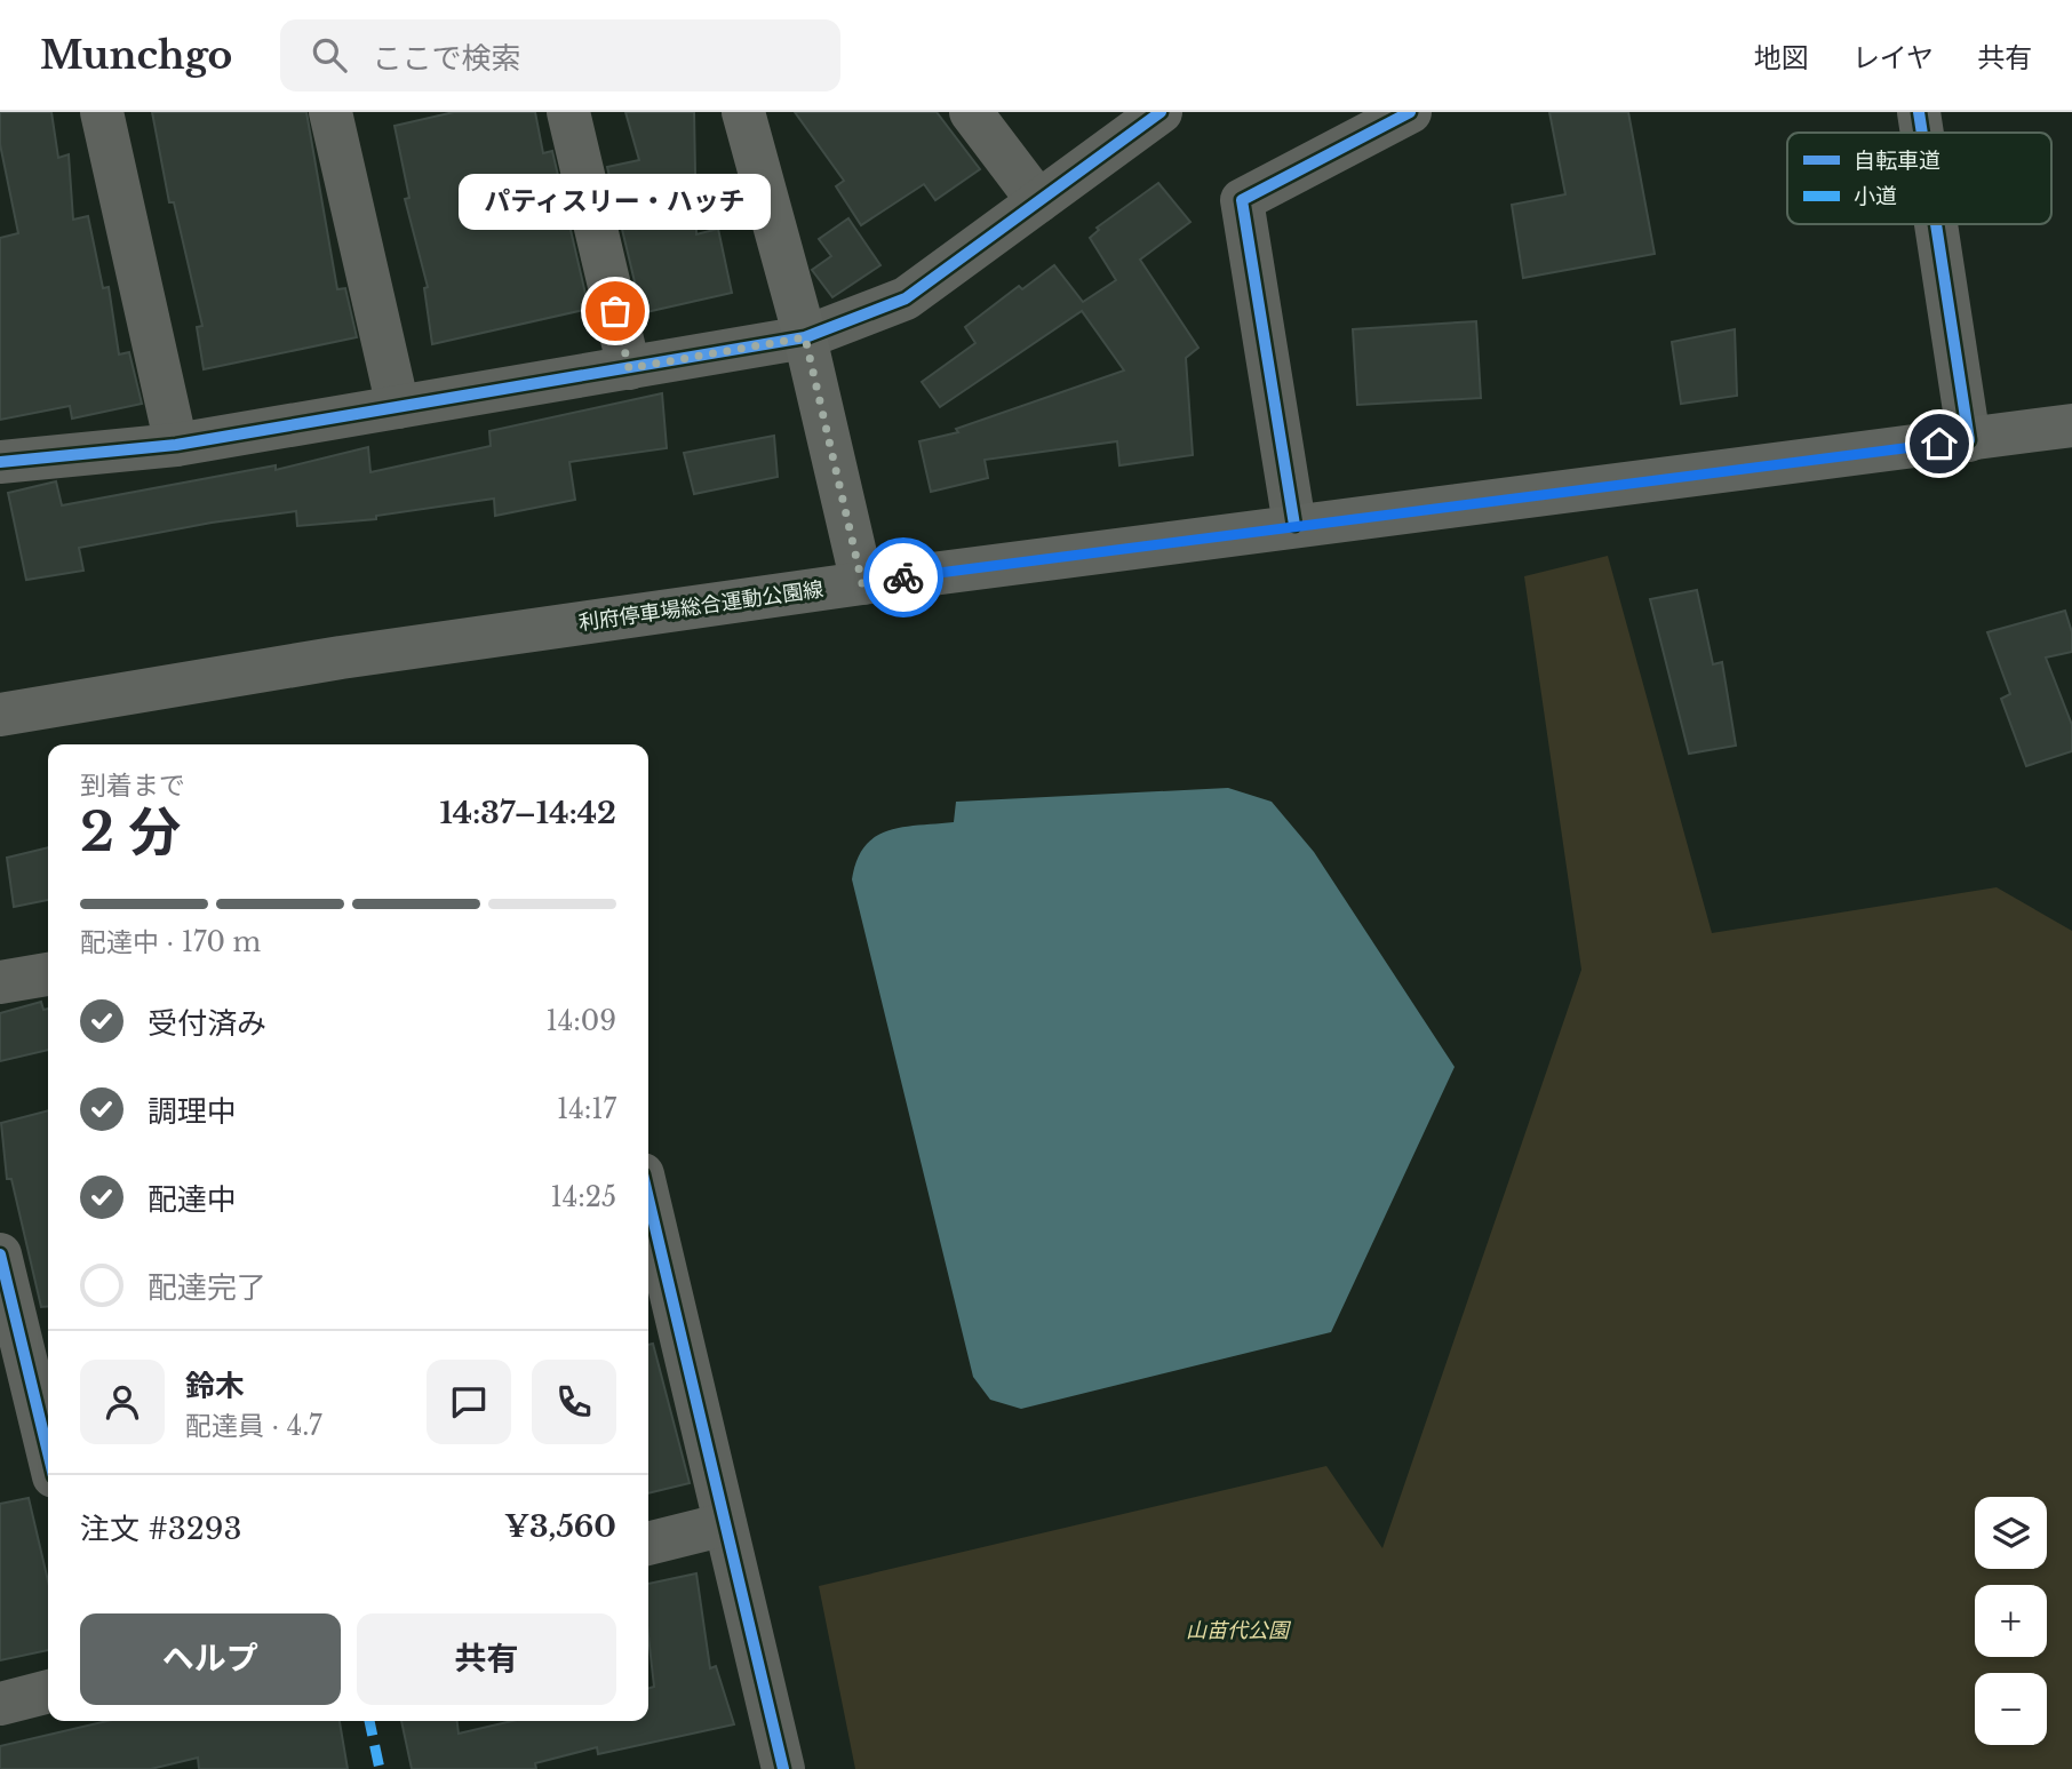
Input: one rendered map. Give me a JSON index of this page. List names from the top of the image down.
{
  "streets": {
    "main road": ["利府停車場総合運動公園線"]
  },
  "parks": ["山苗代公園"],
  "places": ["パティスリー・ハッチ"],
  "legend": ["自転車道", "小道"],
  "page": {
    "header": "Munchgo",
    "search": "ここで検索",
    "nav": ["地図", "レイヤ", "共有"],
    "bubble": "パティスリー・ハッチ",
    "heading": ["2 分", "到着まで", "14:37–14:42"],
    "panel": [
      "鈴木",
      "配達員 · 4.7",
      "注文 #3293",
      "¥3,560"
    ],
    "bar": "配達中 · 170 m",
    "list": [
      ["受付済み", "14:09"],
      ["調理中", "14:17"],
      ["配達中", "14:25"],
      "配達完了"
    ],
    "map_buttons": ["+", "−"],
    "buttons": ["ヘルプ", "共有"]
  }
}
